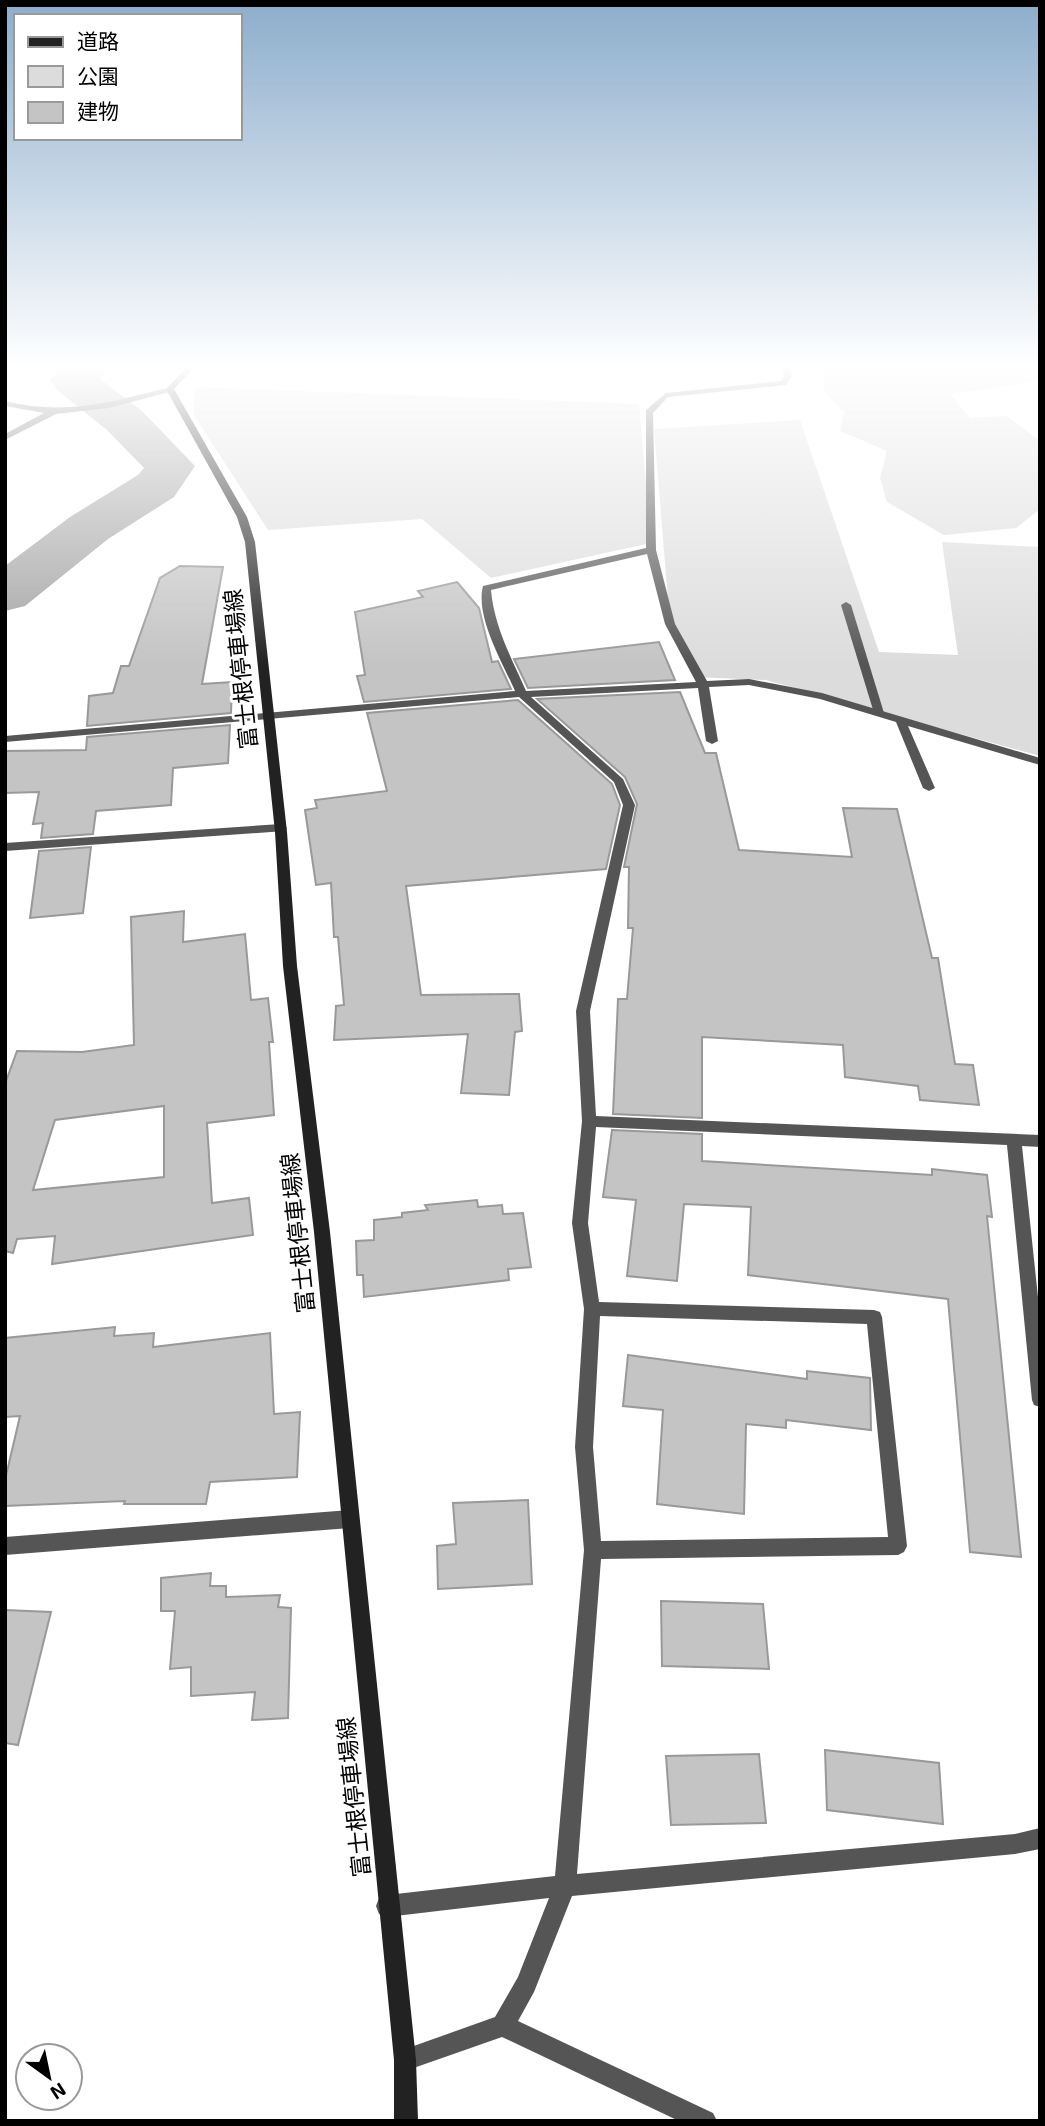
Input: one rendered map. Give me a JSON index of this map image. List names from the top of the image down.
{
  "streets": {
    "main road": ["富士根停車場線"]
  },
  "legend": ["道路", "公園", "建物"],
  "north": "bottom right"
}
